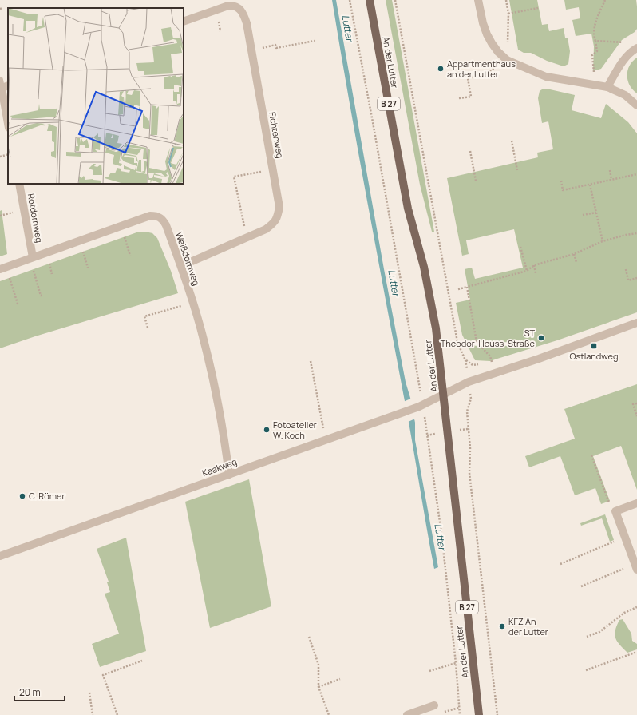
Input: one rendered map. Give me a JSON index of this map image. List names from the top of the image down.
{
  "streets": {
    "main road": ["An der Lutter", "B 27"],
    "street": [
      "Fichtenweg",
      "Rotdornweg",
      "Weißdornweg",
      "Kaakweg"
    ]
  },
  "crossings": [
    ["An der Lutter", "Kaakweg"],
    ["Fichtenweg", "Weißdornweg"],
    ["Rotdornweg", "Weißdornweg"],
    ["Weißdornweg", "Kaakweg"]
  ],
  "water": ["Lutter"],
  "places": {
    "other": [
      "Appartmenthaus an der Lutter",
      "ST Theodor-Heuss-Straße",
      "Fotoatelier W. Koch",
      "C. Römer",
      "KFZ An der Lutter"
    ],
    "transit": ["Ostlandweg"]
  },
  "scale_bar": "20 m"
}
